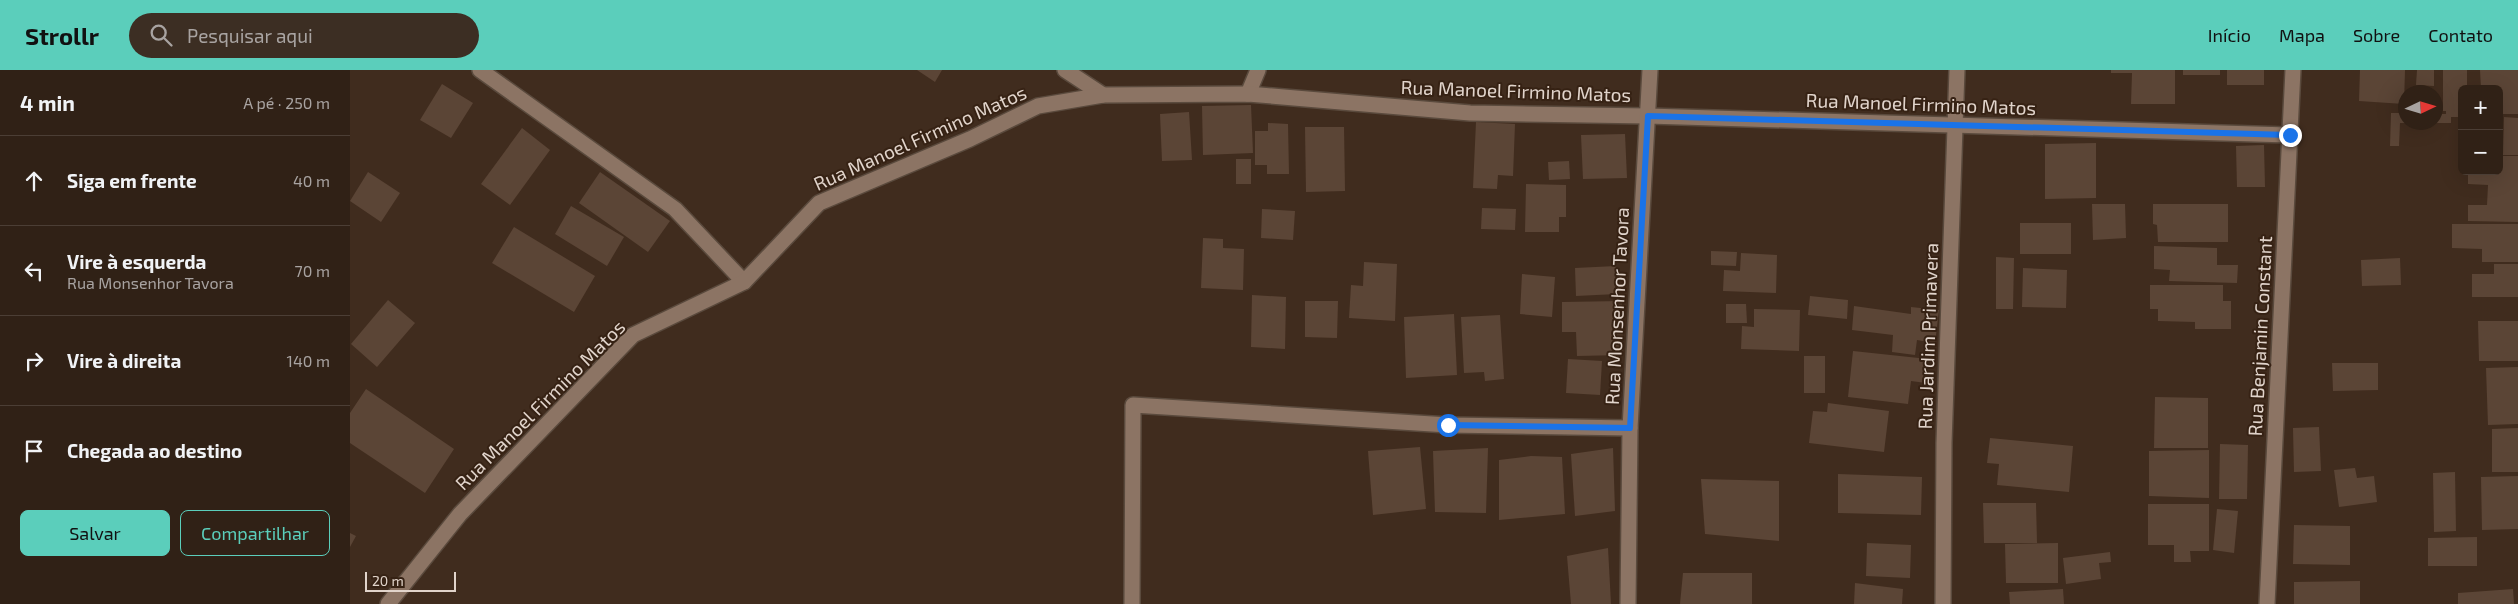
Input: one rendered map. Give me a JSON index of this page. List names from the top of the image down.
{
  "streets": {
    "street": [
      "Rua Manoel Firmino Matos",
      "Rua Monsenhor Tavora",
      "Rua Jardim Primavera",
      "Rua Benjamin Constant"
    ]
  },
  "crossings": [
    ["Rua Manoel Firmino Matos", "Rua Monsenhor Tavora"],
    ["Rua Manoel Firmino Matos", "Rua Jardim Primavera"],
    ["Rua Manoel Firmino Matos", "Rua Benjamin Constant"]
  ],
  "scale_bar": "20 m",
  "north": "right",
  "page": {
    "header": "Strollr",
    "search": "Pesquisar aqui",
    "nav": [
      "Início",
      "Mapa",
      "Sobre",
      "Contato"
    ],
    "heading": ["4 min", "A pé · 250 m"],
    "map_buttons": ["+", "−"],
    "list": [
      ["Siga em frente", "40 m"],
      ["Vire à esquerda", "Rua Monsenhor Tavora", "70 m"],
      ["Vire à direita", "140 m"],
      "Chegada ao destino"
    ],
    "buttons": ["Salvar", "Compartilhar"],
    "scale": "20 m"
  }
}
